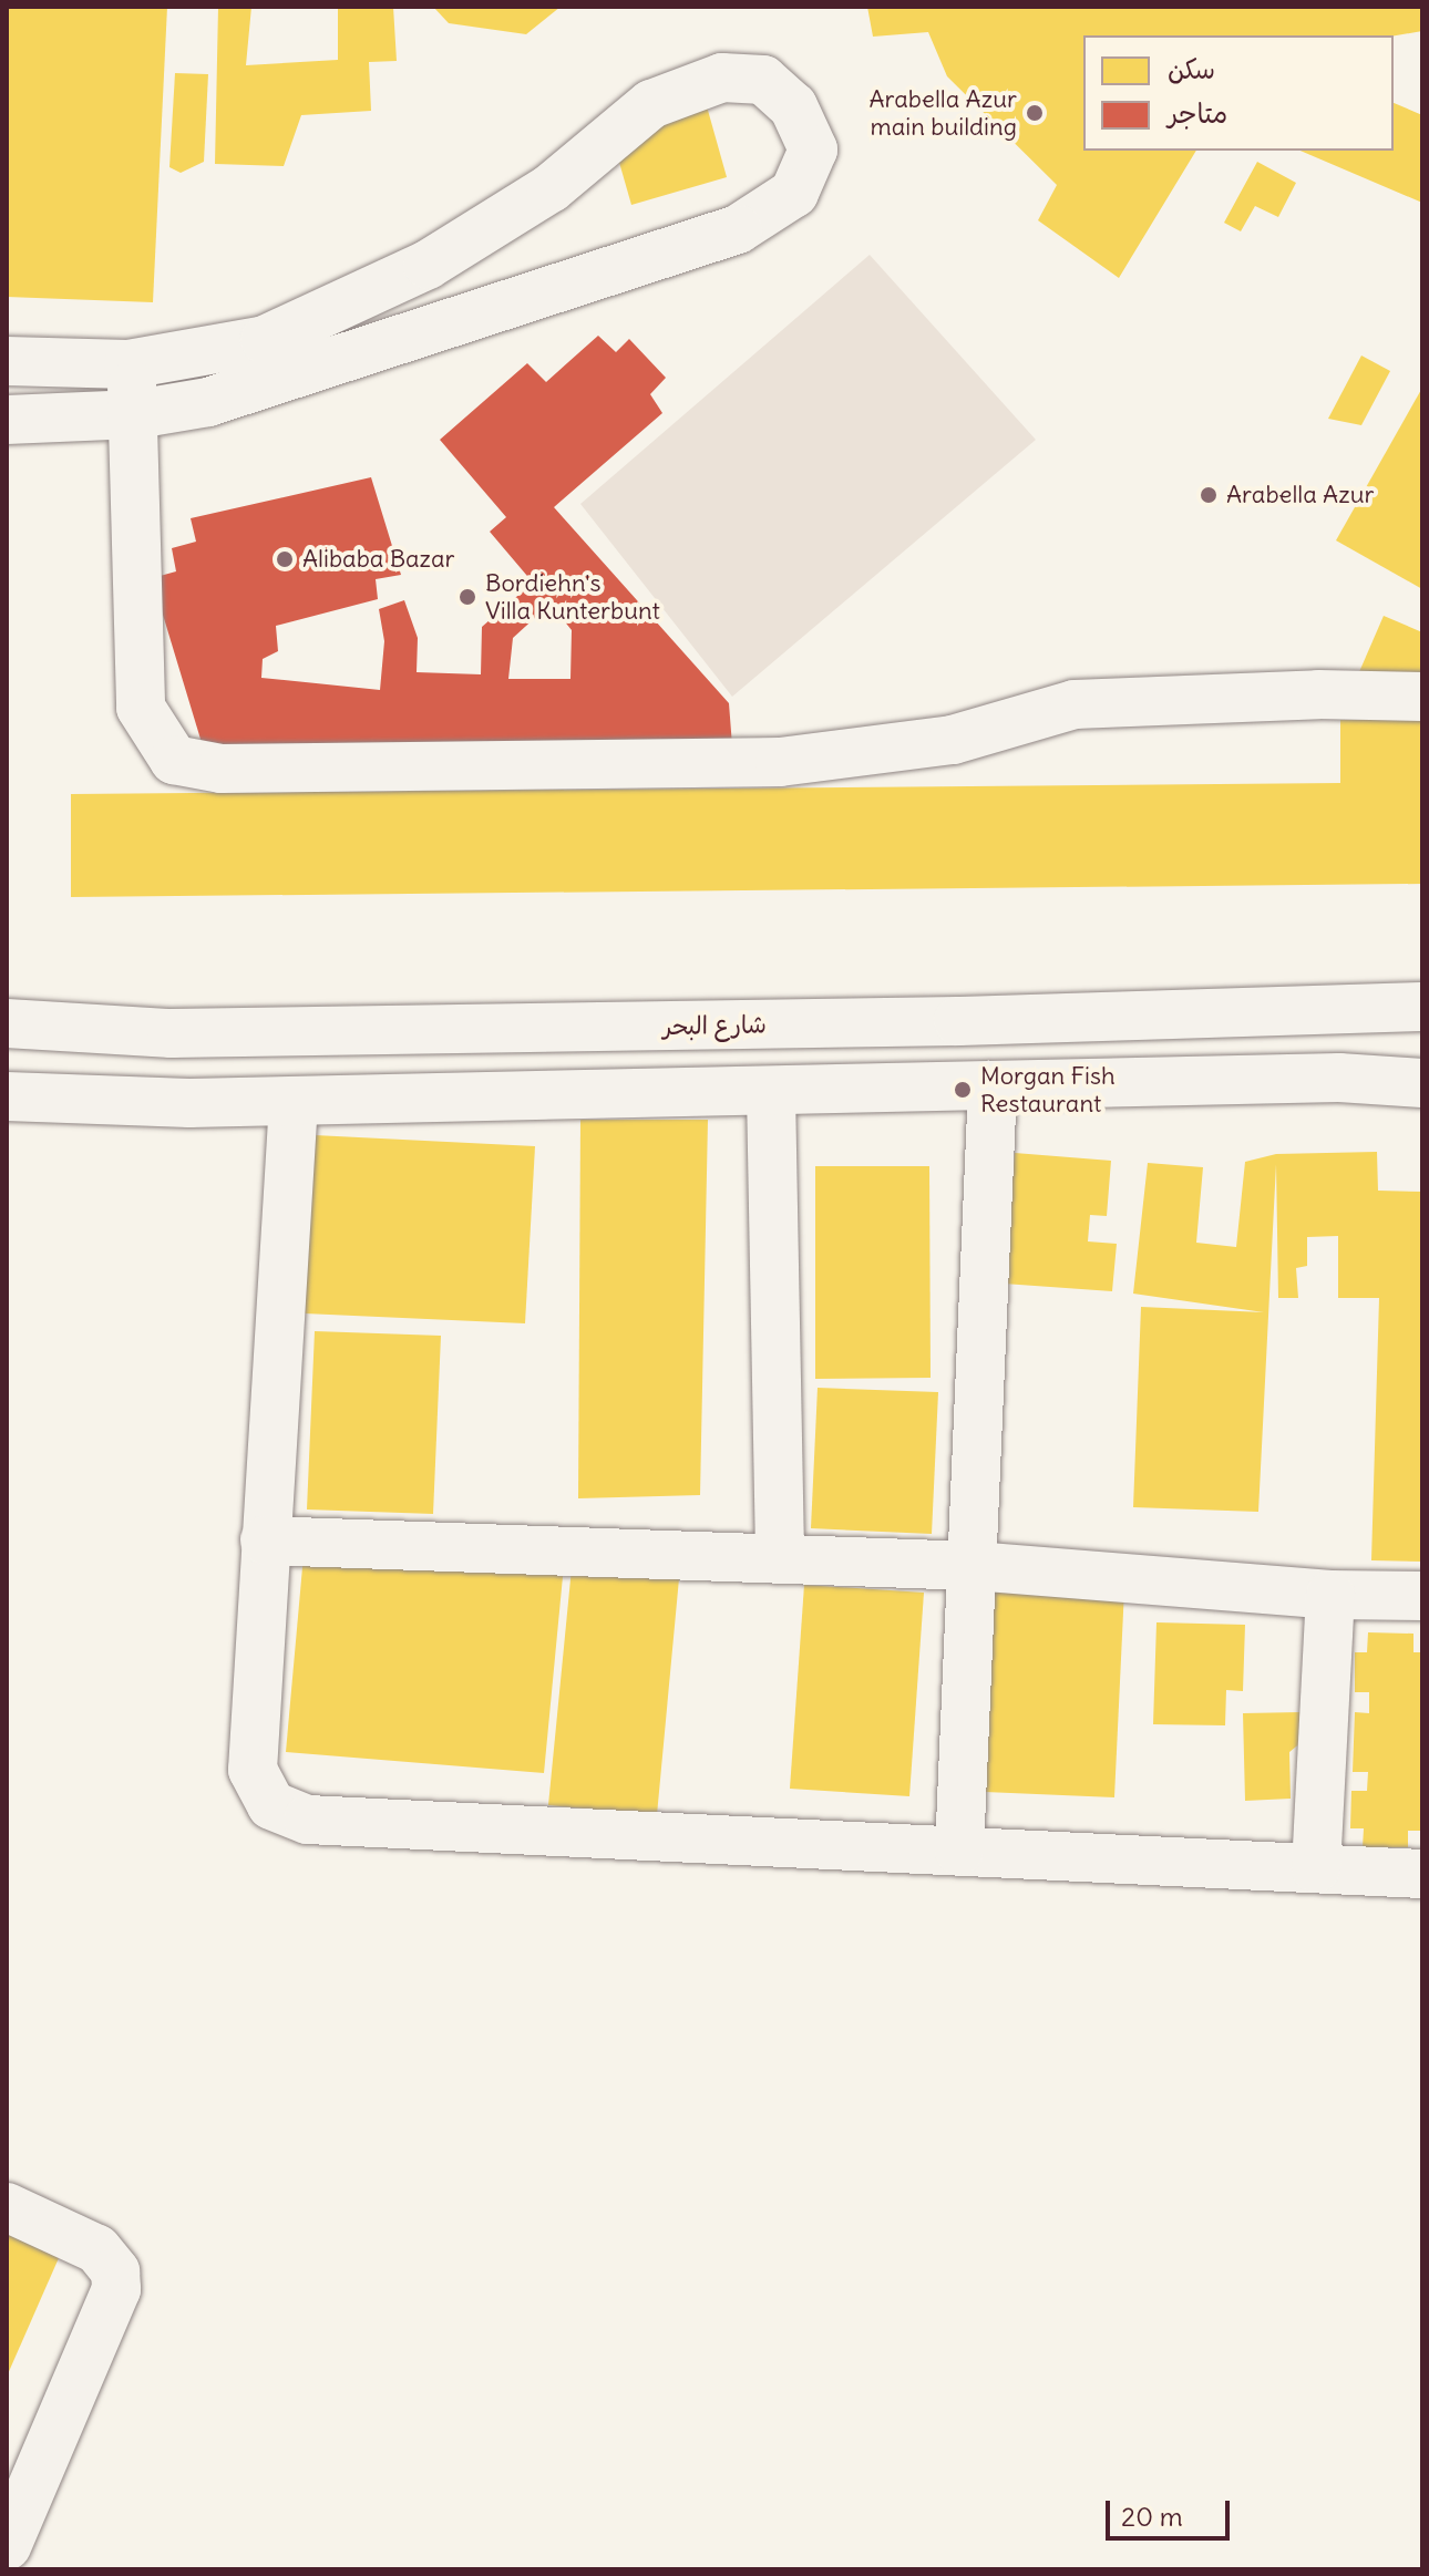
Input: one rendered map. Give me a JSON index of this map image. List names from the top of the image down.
{
  "streets": {
    "street": ["شارع البحر"]
  },
  "places": [
    "Arabella Azur main building",
    "Arabella Azur",
    "Alibaba Bazar",
    "Bordiehn's Villa Kunterbunt",
    "Morgan Fish Restaurant"
  ],
  "legend": ["سكن", "متاجر"],
  "scale_bar": "20 m"
}
